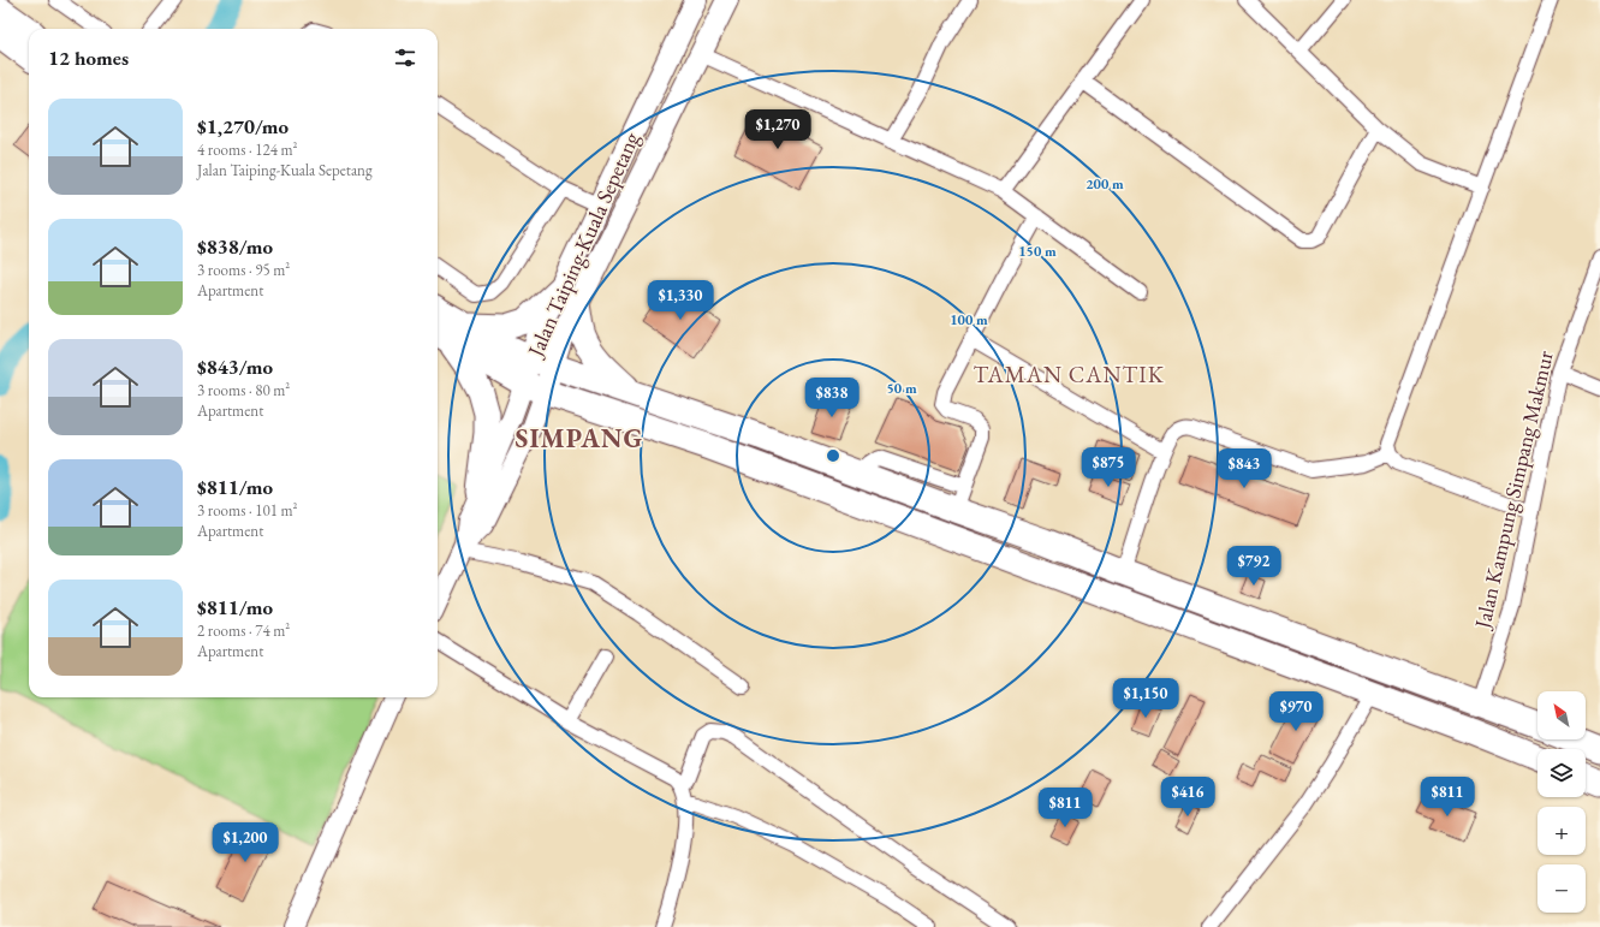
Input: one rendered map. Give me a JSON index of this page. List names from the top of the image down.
{
  "streets": {
    "main road": ["Jalan Taiping-Kuala Sepetang"],
    "street": ["Jalan Kampung Simpang Makmur"]
  },
  "districts": ["TAMAN CANTIK", "SIMPANG"],
  "north": "top left",
  "page": {
    "heading": "12 homes",
    "list": [
      {
        "name": "$1,270/mo",
        "note": "4 rooms · 124 m² · Jalan Taiping-Kuala Sepetang"
      },
      {
        "name": "$838/mo",
        "note": "3 rooms · 95 m² · Apartment"
      },
      {
        "name": "$843/mo",
        "note": "3 rooms · 80 m² · Apartment"
      },
      {
        "name": "$811/mo",
        "note": "3 rooms · 101 m² · Apartment"
      },
      {
        "name": "$811/mo",
        "note": "2 rooms · 74 m² · Apartment"
      }
    ],
    "price": [
      "$1,270",
      "$1,330",
      "$838",
      "$875",
      "$843",
      "$792",
      "$1,150",
      "$970",
      "$416",
      "$811",
      "$811",
      "$1,200"
    ],
    "map_buttons": ["+", "−"]
  },
  "rings": [
    "200 m",
    "150 m",
    "100 m",
    "50 m"
  ]
}
